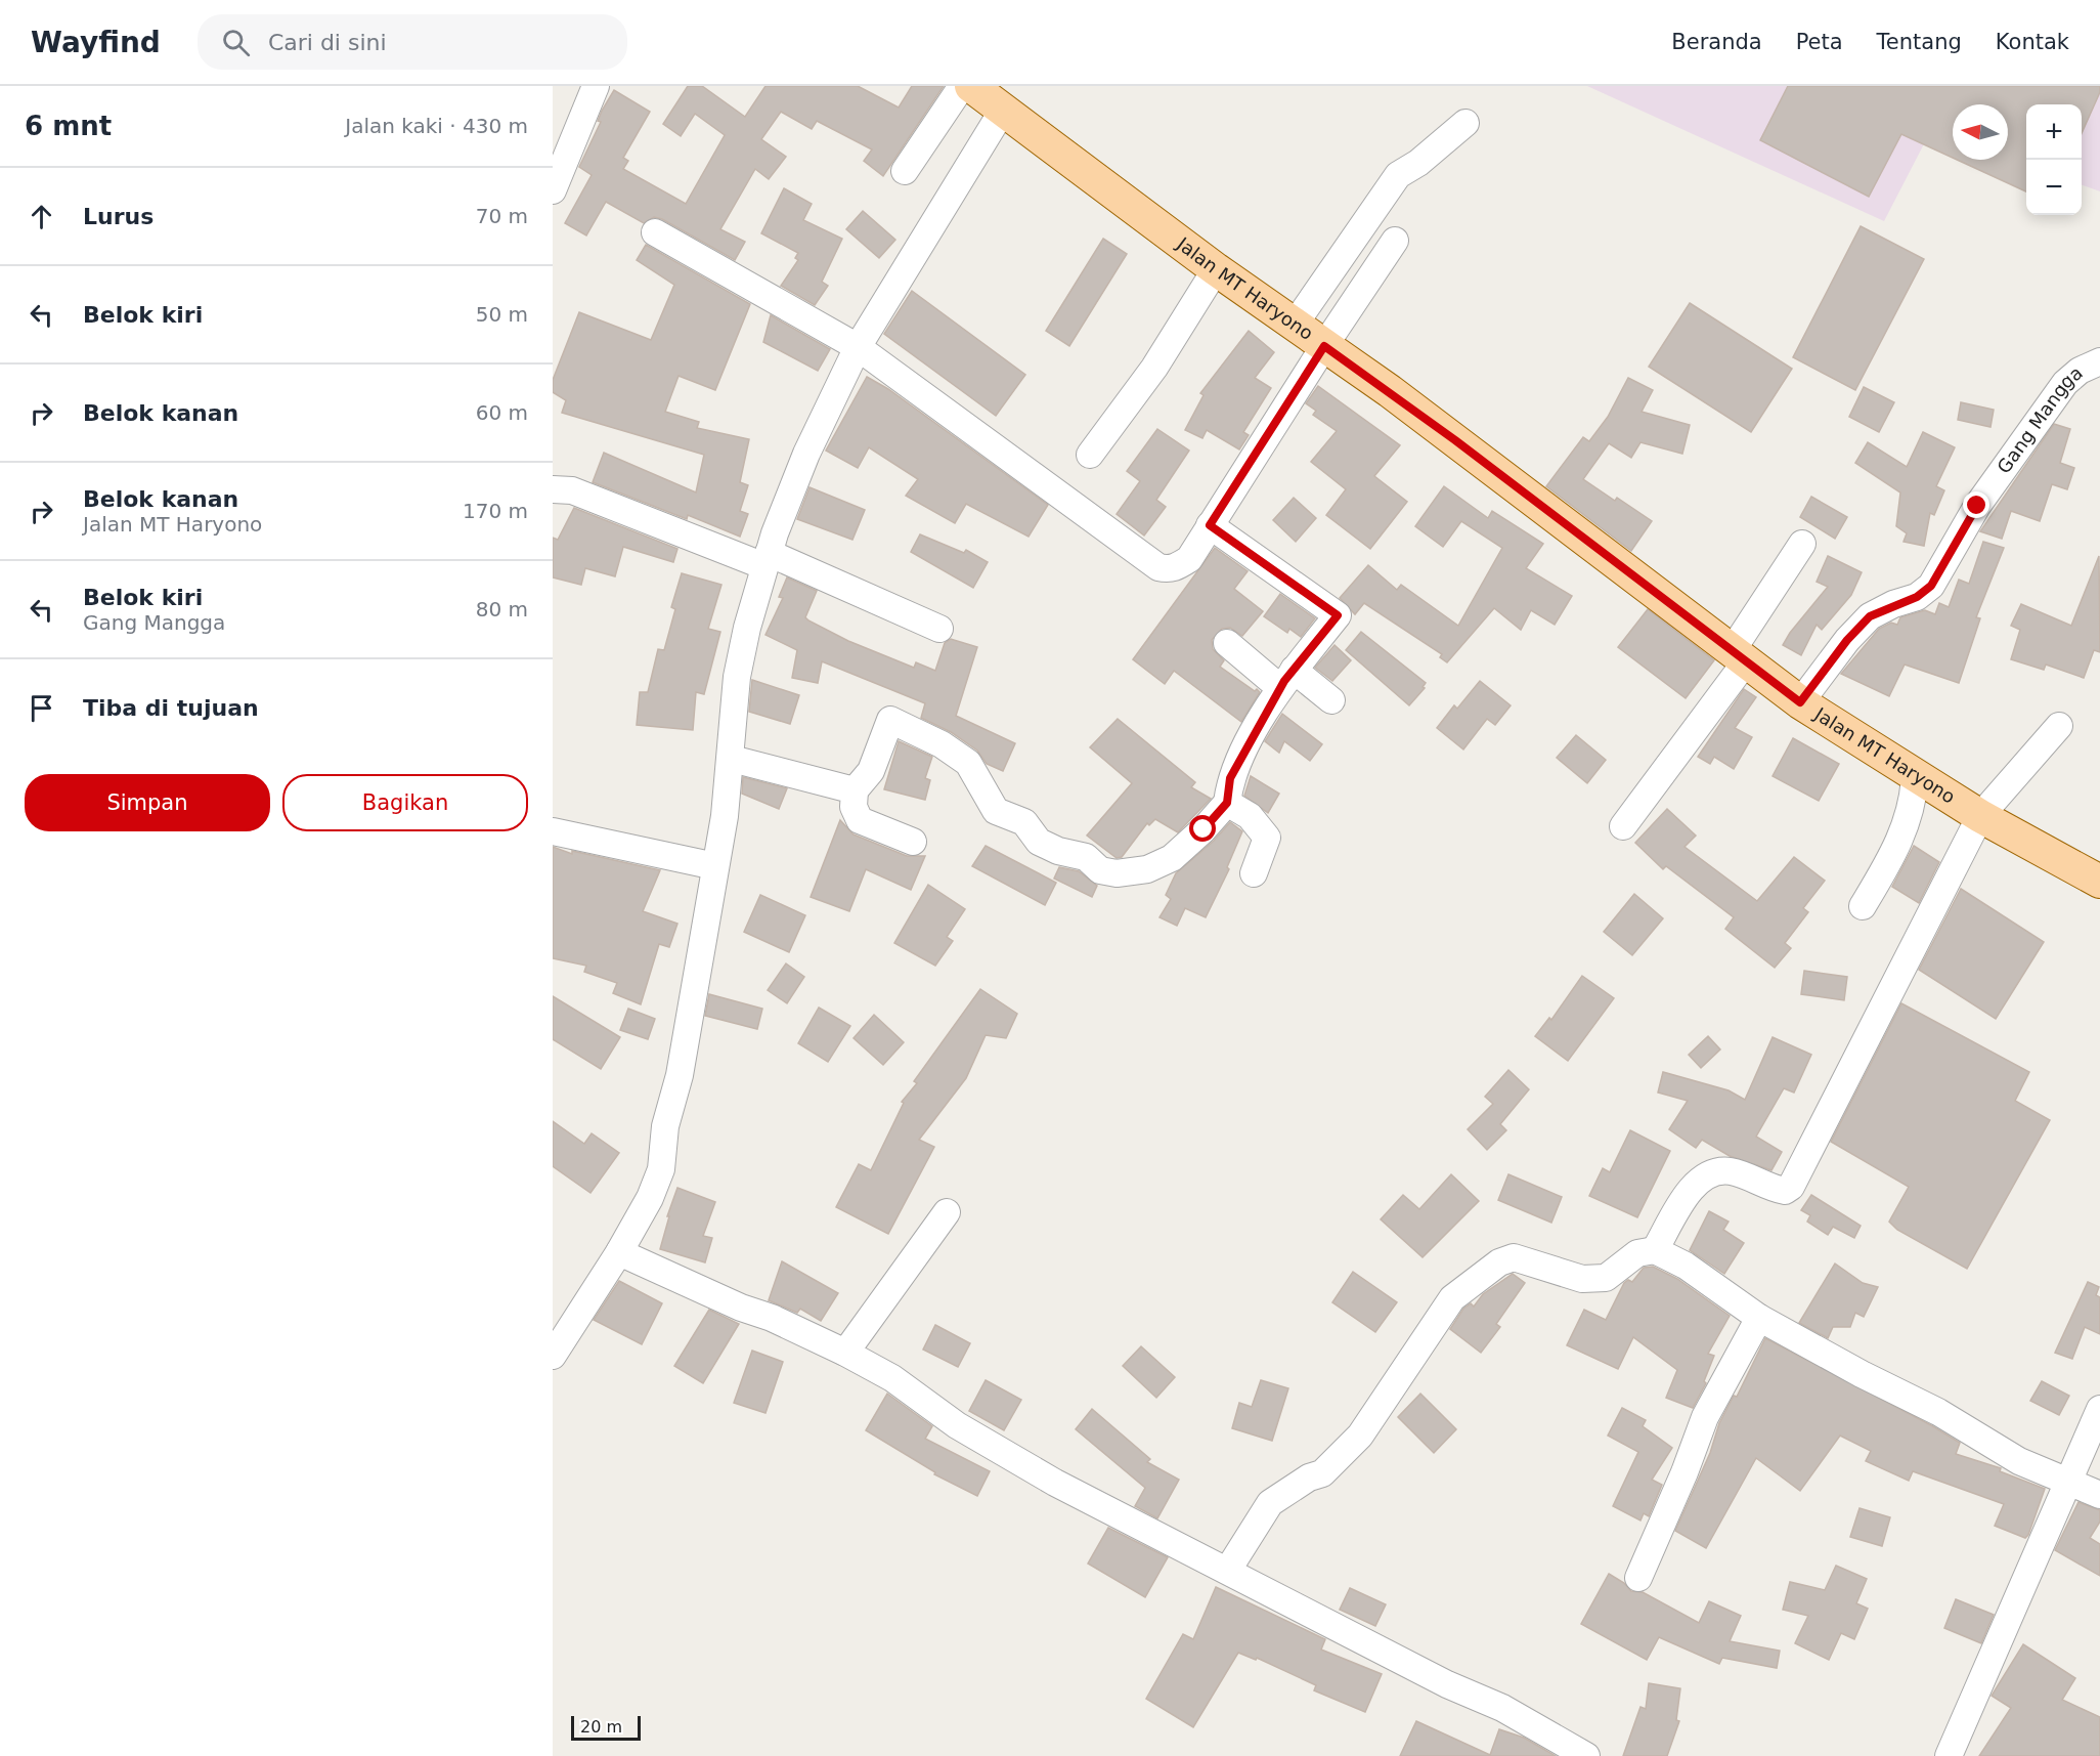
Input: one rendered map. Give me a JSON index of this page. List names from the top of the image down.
{
  "streets": {
    "main road": ["Jalan MT Haryono"],
    "street": ["Gang Mangga"]
  },
  "crossings": [
    ["Jalan MT Haryono", "Gang Mangga"]
  ],
  "scale_bar": "20 m",
  "north": "left",
  "page": {
    "header": "Wayfind",
    "search": "Cari di sini",
    "nav": [
      "Beranda",
      "Peta",
      "Tentang",
      "Kontak"
    ],
    "heading": ["6 mnt", "Jalan kaki · 430 m"],
    "map_buttons": ["+", "−"],
    "list": [
      ["Lurus", "70 m"],
      ["Belok kiri", "50 m"],
      ["Belok kanan", "60 m"],
      ["Belok kanan", "Jalan MT Haryono", "170 m"],
      ["Belok kiri", "Gang Mangga", "80 m"],
      "Tiba di tujuan"
    ],
    "buttons": ["Simpan", "Bagikan"],
    "scale": "20 m"
  }
}
